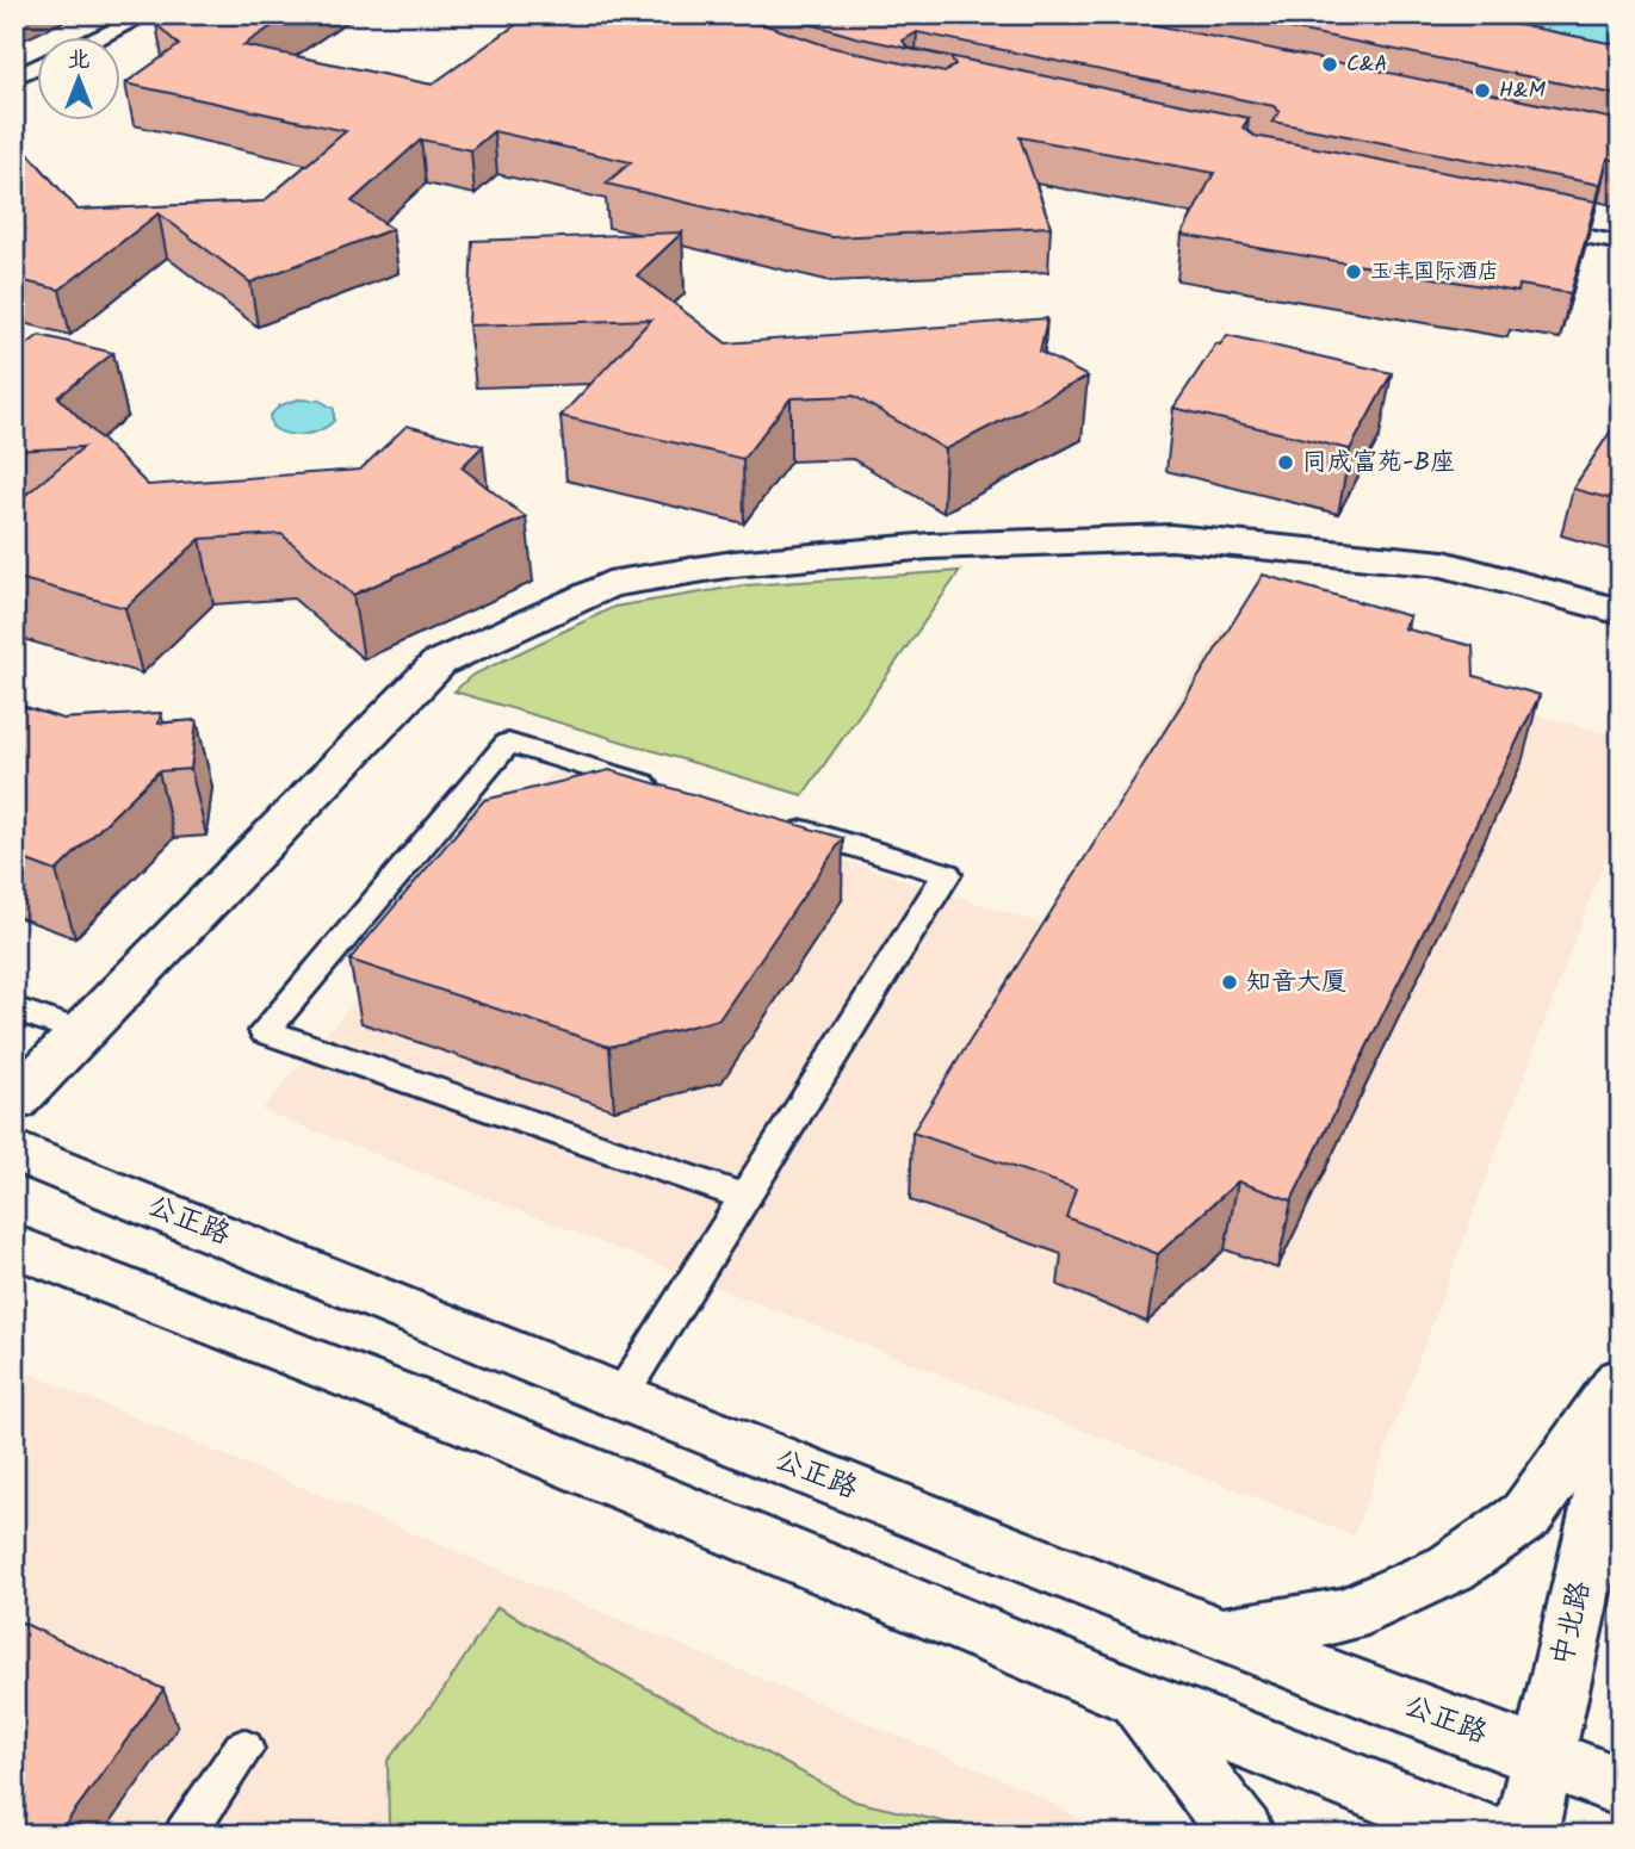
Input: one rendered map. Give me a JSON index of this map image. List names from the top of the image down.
{
  "streets": {
    "main road": ["公正路", "中北路"]
  },
  "crossings": [
    ["公正路", "中北路"]
  ],
  "places": [
    "C&A",
    "H&M",
    "玉丰国际酒店",
    "同成富苑-B座",
    "知音大厦"
  ],
  "north": "top"
}
